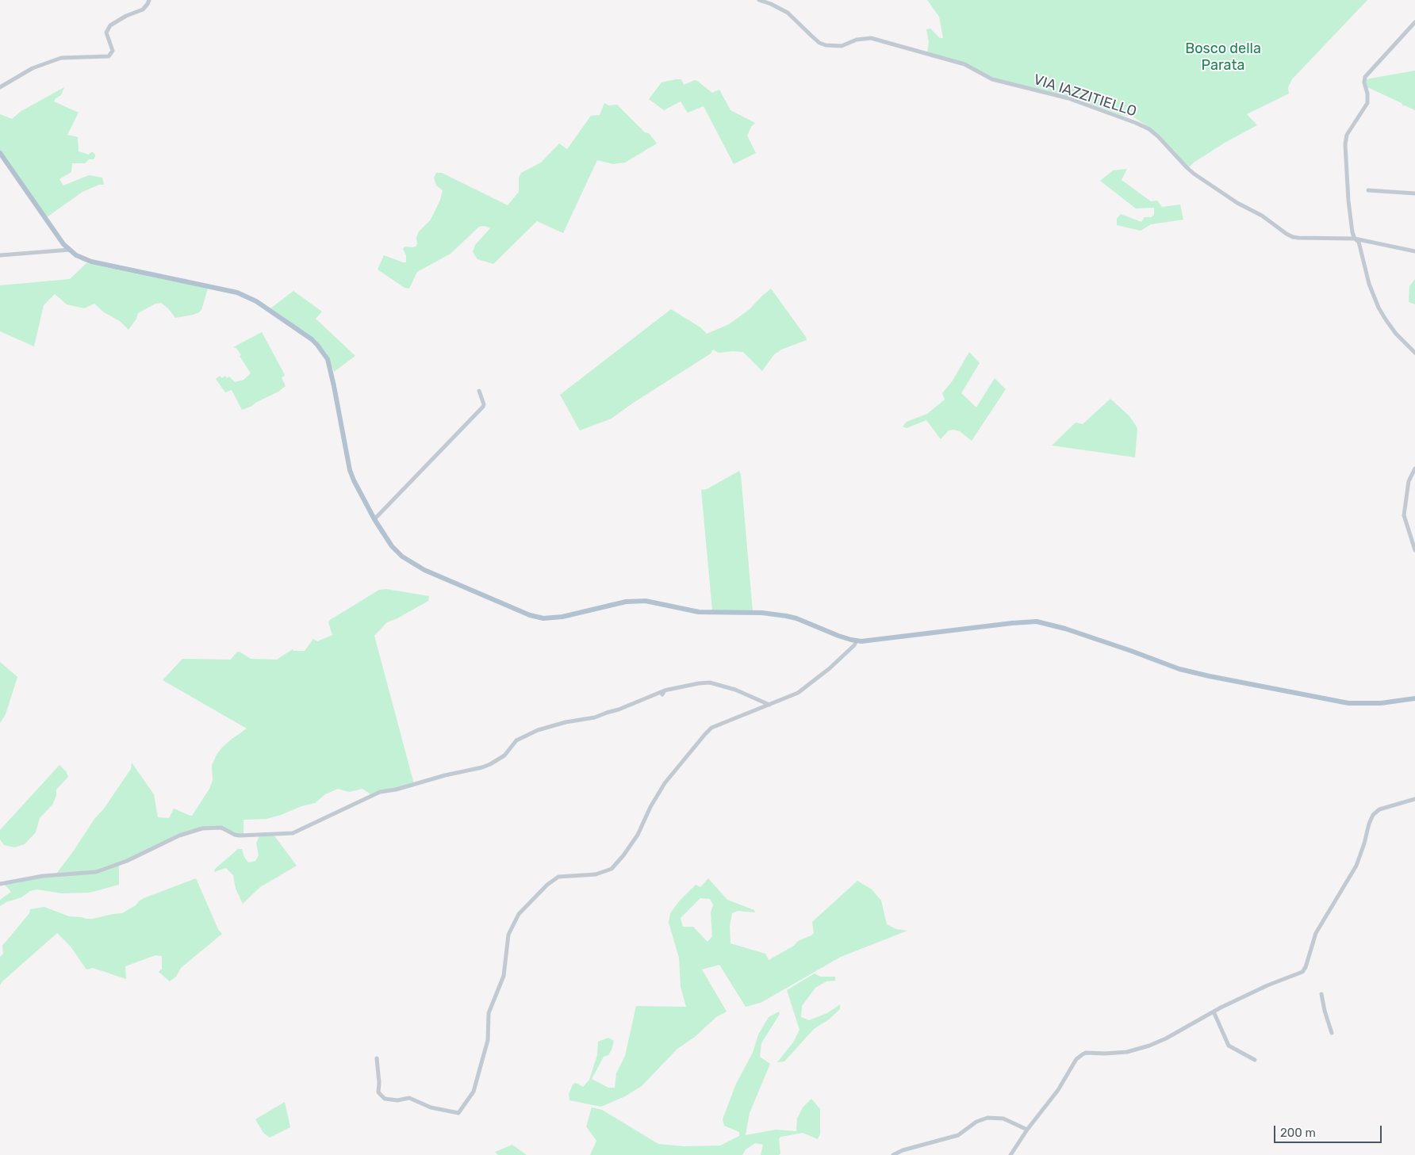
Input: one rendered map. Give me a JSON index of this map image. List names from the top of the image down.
{
  "streets": {
    "street": ["VIA IAZZITIELLO"]
  },
  "parks": ["Bosco della Parata"],
  "scale_bar": "200 m"
}
